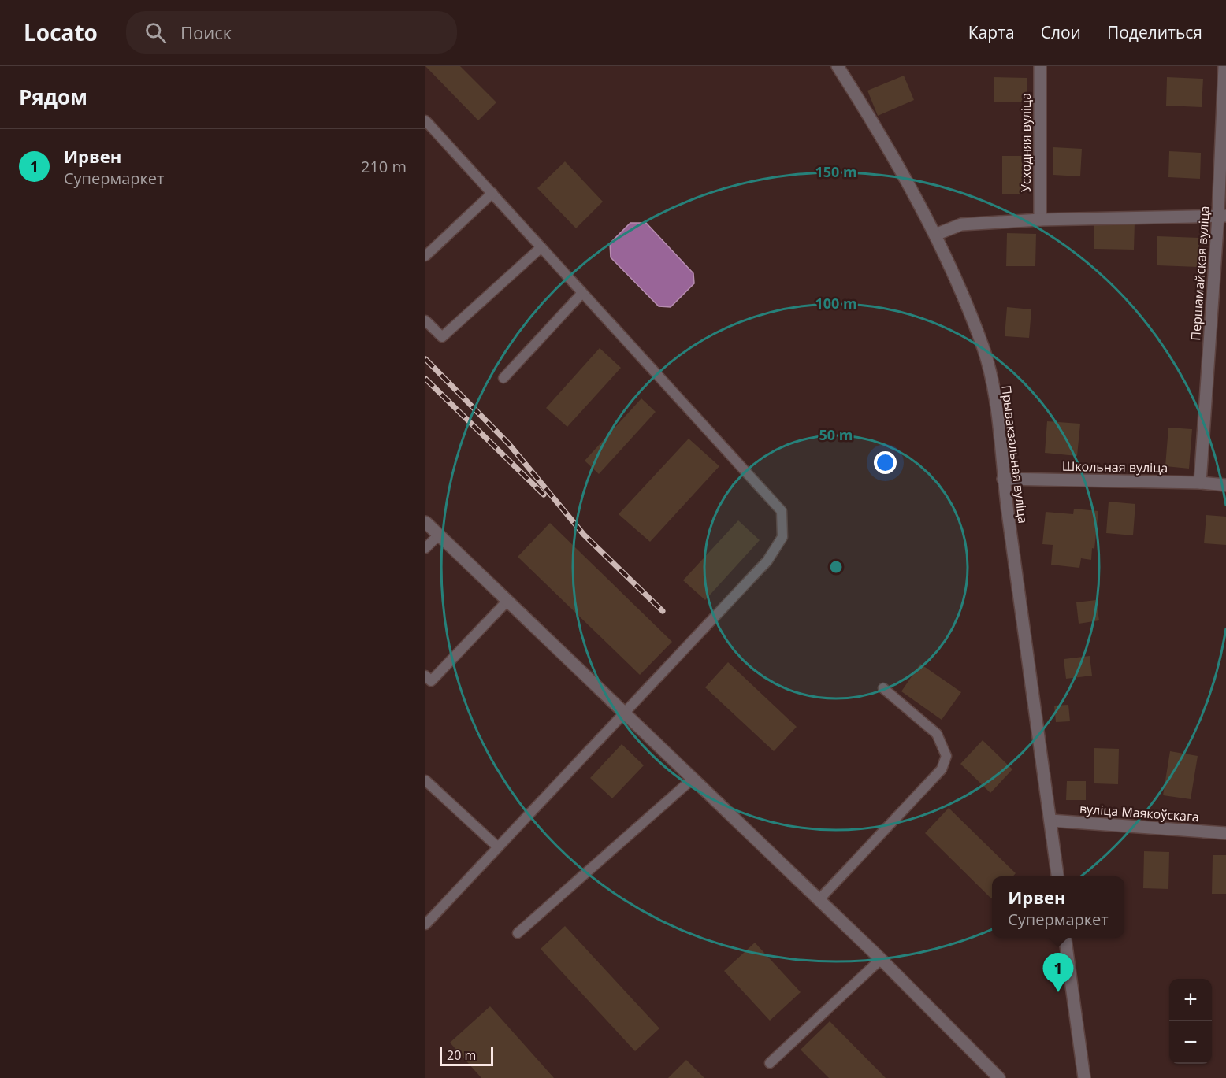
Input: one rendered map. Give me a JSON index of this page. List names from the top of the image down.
{
  "streets": {
    "street": [
      "Усходняя вуліца",
      "Першамайская вуліца",
      "Прывакзальная вуліца",
      "Школьная вуліца",
      "вуліца Маякоўскага"
    ]
  },
  "crossings": [
    ["Першамайская вуліца", "Школьная вуліца"],
    ["Прывакзальная вуліца", "Школьная вуліца"],
    ["Прывакзальная вуліца", "вуліца Маякоўскага"]
  ],
  "scale_bar": "20 m",
  "page": {
    "header": "Locato",
    "search": "Поиск",
    "nav": ["Карта", "Слои", "Поделиться"],
    "heading": "Рядом",
    "list": [
      {
        "mark": "1",
        "name": "Ирвен",
        "note": "Супермаркет",
        "value": "210 m"
      }
    ],
    "popup": ["Ирвен", "Супермаркет"],
    "pins": "1",
    "map_buttons": ["+", "−"],
    "scale": "20 m"
  },
  "rings": ["150 m", "100 m", "50 m"]
}
